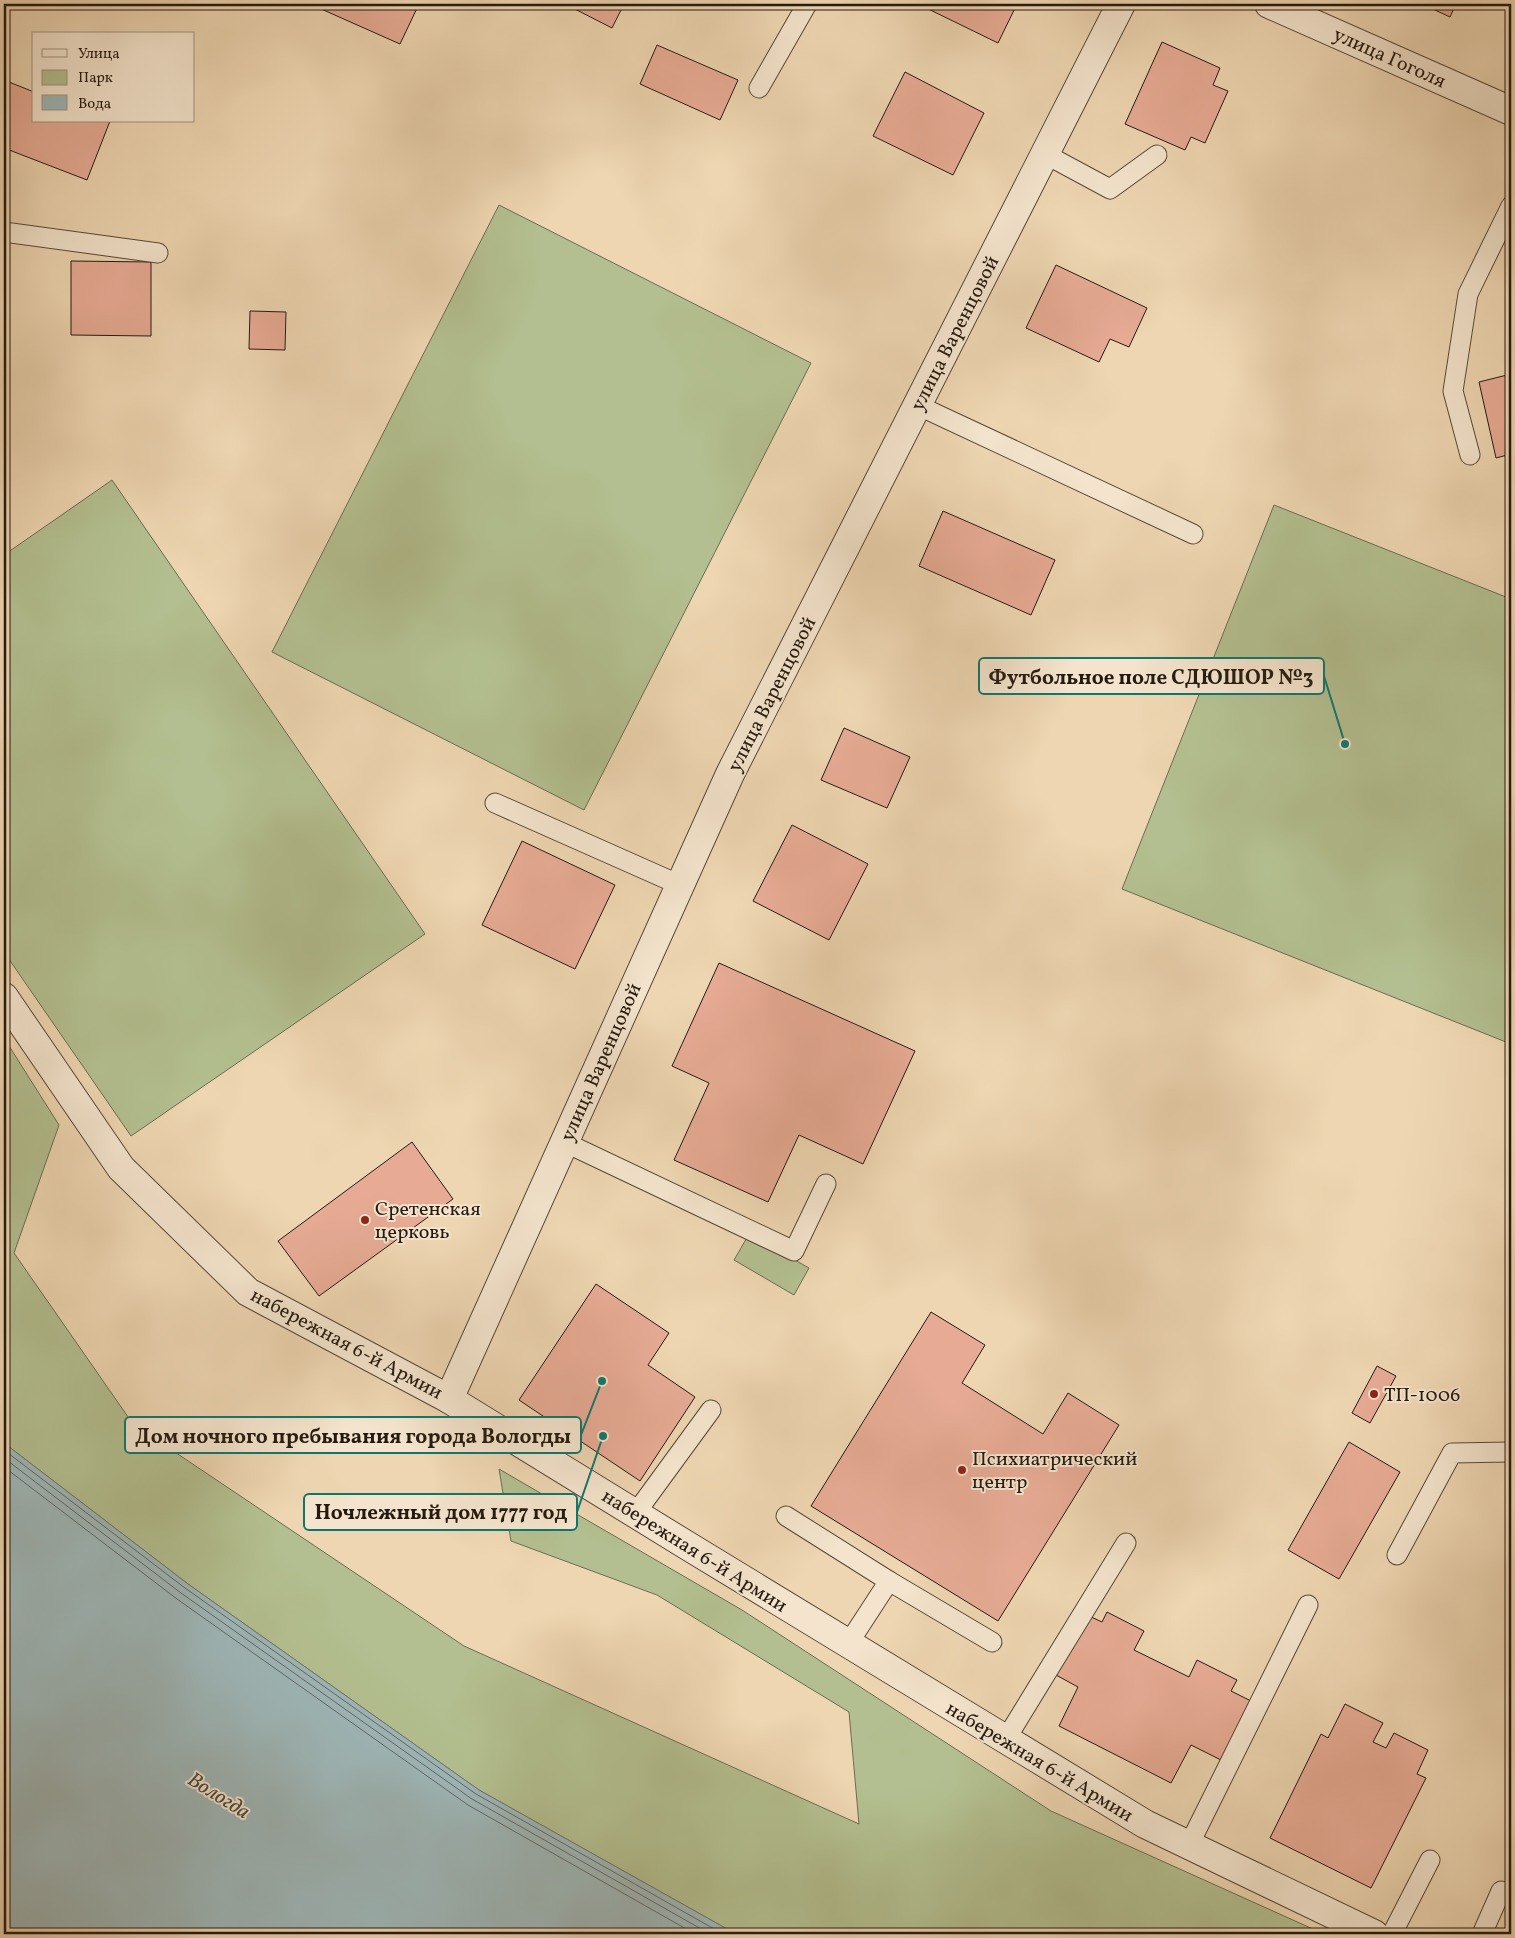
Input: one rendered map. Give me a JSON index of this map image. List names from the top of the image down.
{
  "streets": {
    "street": ["улица Гоголя", "улица Варенцовой", "набережная 6-й Армии"]
  },
  "crossings": [
    ["улица Варенцовой", "набережная 6-й Армии"]
  ],
  "water": ["Вологда"],
  "places": [
    "Футбольное поле СДЮШОР №3",
    "Сретенская церковь",
    "Дом ночного пребывания города Вологды",
    "ТП-1006",
    "Ночлежный дом 1777 год",
    "Психиатрический центр"
  ],
  "legend": ["Улица", "Парк", "Вода"]
}
